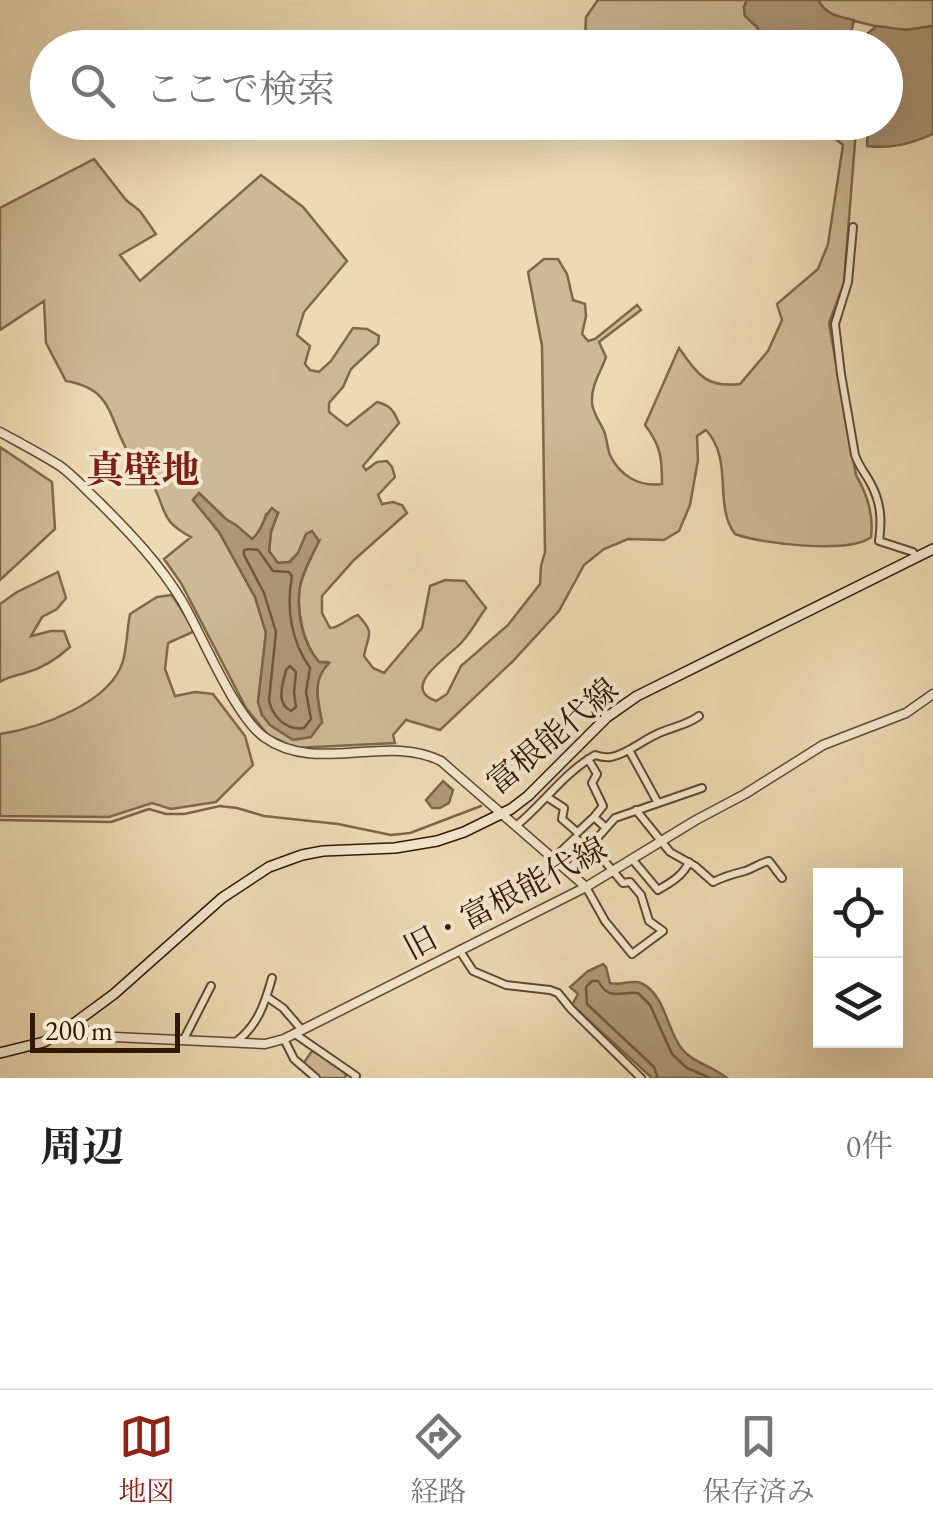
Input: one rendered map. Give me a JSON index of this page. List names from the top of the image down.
{
  "streets": {
    "main road": ["富根能代線"],
    "street": ["旧・富根能代線"]
  },
  "crossings": [
    ["富根能代線", "旧・富根能代線"]
  ],
  "districts": ["真壁地"],
  "scale_bar": "200 m",
  "page": {
    "search": "ここで検索",
    "scale": "200 m",
    "heading": ["周辺", "0件"],
    "nav": ["地図", "経路", "保存済み"]
  }
}
